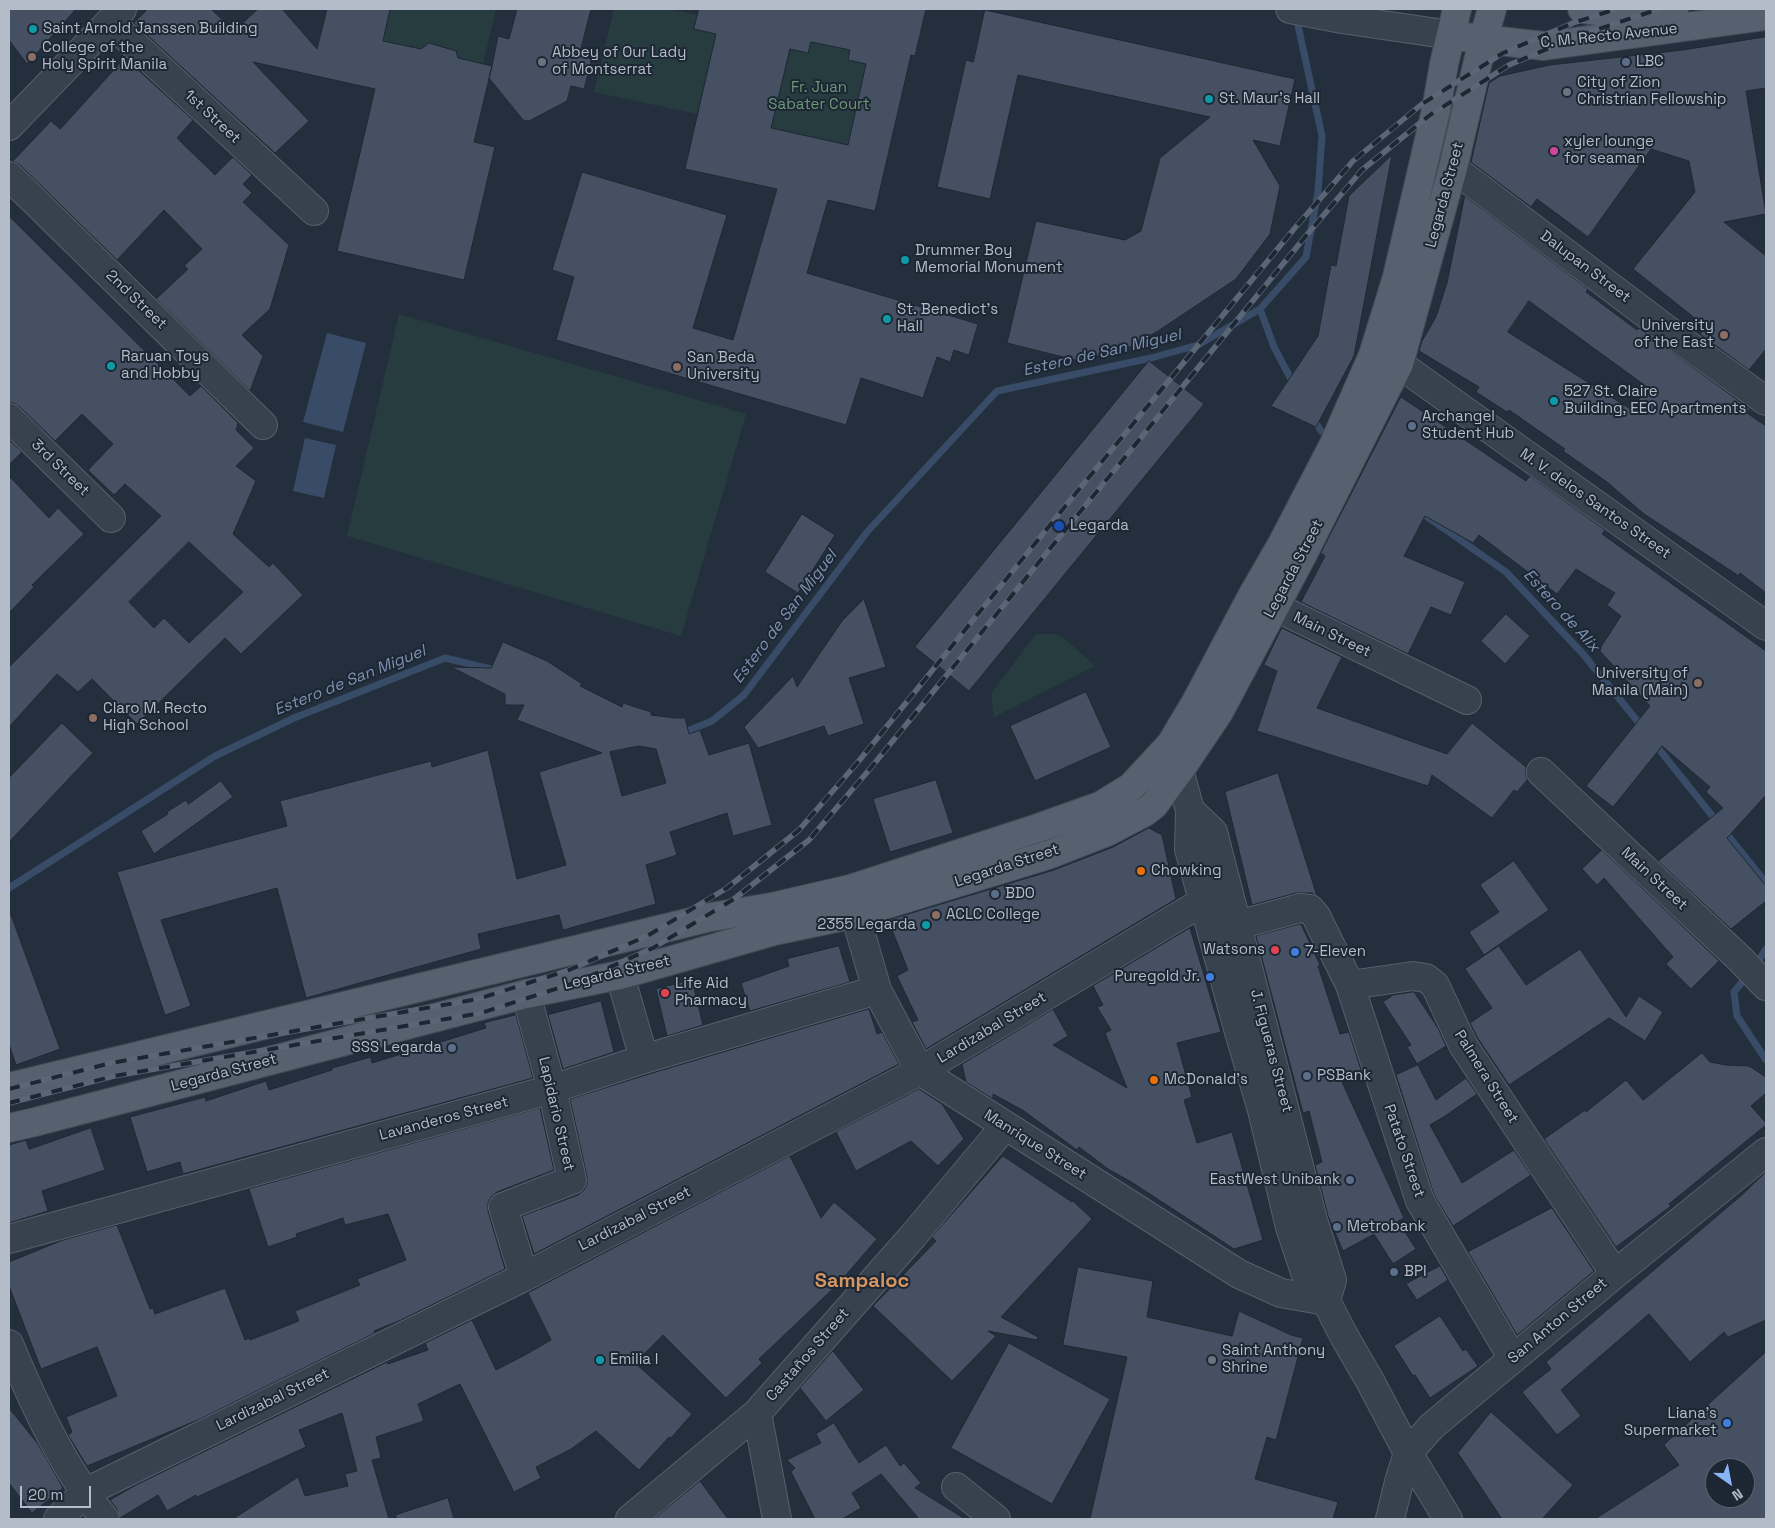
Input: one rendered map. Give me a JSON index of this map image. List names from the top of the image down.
{
  "streets": {
    "main road": ["C. M. Recto Avenue", "Legarda Street"],
    "street": [
      "1st Street",
      "Dalupan Street",
      "2nd Street",
      "3rd Street",
      "M. V. delos Santos Street",
      "Main Street",
      "Lardizabal Street",
      "J. Figueras Street",
      "Palmera Street",
      "Lapidario Street",
      "Lavanderos Street",
      "Manrique Street",
      "Patato Street",
      "San Anton Street",
      "Castaños Street"
    ]
  },
  "crossings": [
    ["C. M. Recto Avenue", "Legarda Street"],
    ["Legarda Street", "Dalupan Street"],
    ["Legarda Street", "M. V. delos Santos Street"],
    ["Legarda Street", "Main Street"],
    ["Legarda Street", "J. Figueras Street"],
    ["Legarda Street", "Lapidario Street"],
    ["Legarda Street", "Manrique Street"],
    ["Lardizabal Street", "J. Figueras Street"],
    ["Lardizabal Street", "Lapidario Street"],
    ["Lardizabal Street", "Manrique Street"],
    ["J. Figueras Street", "Manrique Street"],
    ["J. Figueras Street", "San Anton Street"],
    ["Palmera Street", "Patato Street"],
    ["Palmera Street", "San Anton Street"],
    ["Lapidario Street", "Lavanderos Street"],
    ["Lavanderos Street", "Manrique Street"],
    ["Manrique Street", "Castaños Street"],
    ["Patato Street", "San Anton Street"]
  ],
  "districts": ["Sampaloc"],
  "water": ["Estero de San Miguel", "Estero de Alix"],
  "parks": ["Fr. Juan Sabater Court"],
  "places": [
    "Saint Arnold Janssen Building",
    "College of the Holy Spirit Manila",
    "Abbey of Our Lady of Montserrat",
    "LBC",
    "City of Zion Christrian Fellowship",
    "St. Maur's Hall",
    "xyler lounge for seaman",
    "Drummer Boy Memorial Monument",
    "St. Benedict's Hall",
    "University of the East",
    "Raruan Toys and Hobby",
    "San Beda University",
    "527 St. Claire Building, EEC Apartments",
    "Archangel Student Hub",
    "Legarda",
    "University of Manila (Main)",
    "Claro M. Recto High School",
    "Chowking",
    "BDO",
    "ACLC College",
    "2355 Legarda",
    "Watsons",
    "7-Eleven",
    "Puregold Jr.",
    "Life Aid Pharmacy",
    "SSS Legarda",
    "PSBank",
    "McDonald's",
    "EastWest Unibank",
    "Metrobank",
    "BPI",
    "Emilia I",
    "Saint Anthony Shrine",
    "Liana's Supermarket"
  ],
  "scale_bar": "20 m",
  "north": "bottom right"
}
